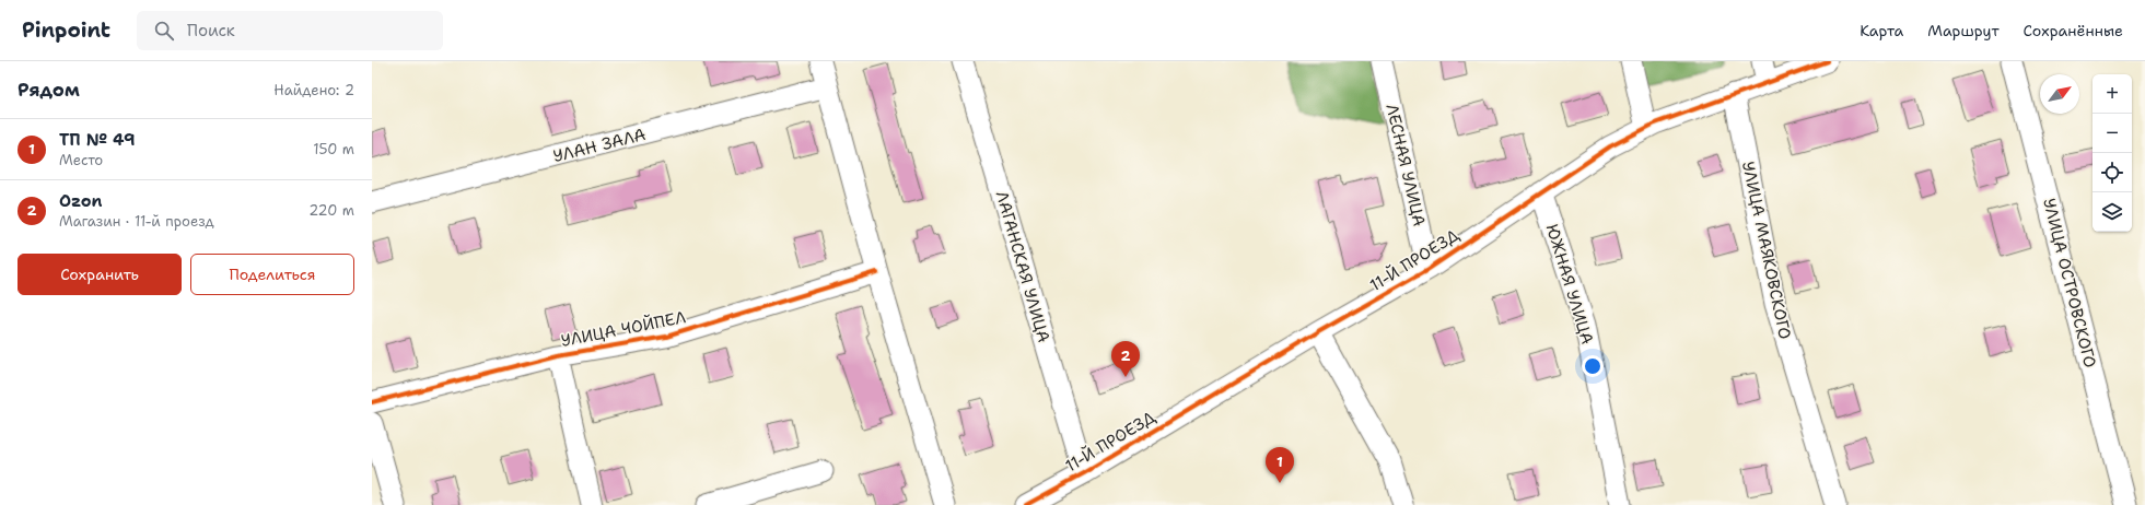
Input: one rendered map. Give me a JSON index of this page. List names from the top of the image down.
{
  "streets": {
    "street": [
      "УЛАН ЗАЛА",
      "ЛЕСНАЯ УЛИЦА",
      "УЛИЦА МАЯКОВСКОГО",
      "11-Й ПРОЕЗД",
      "ЛАГАНСКАЯ УЛИЦА",
      "УЛИЦА ОСТРОВСКОГО",
      "ЮЖНАЯ УЛИЦА",
      "УЛИЦА ЧОЙПЕЛ"
    ]
  },
  "crossings": [
    ["ЛЕСНАЯ УЛИЦА", "11-Й ПРОЕЗД"],
    ["УЛИЦА МАЯКОВСКОГО", "11-Й ПРОЕЗД"],
    ["11-Й ПРОЕЗД", "ЛАГАНСКАЯ УЛИЦА"],
    ["11-Й ПРОЕЗД", "ЮЖНАЯ УЛИЦА"]
  ],
  "north": "top right",
  "page": {
    "header": "Pinpoint",
    "search": "Поиск",
    "nav": ["Карта", "Маршрут", "Сохранённые"],
    "heading": ["Рядом", "Найдено: 2"],
    "map_buttons": ["+", "−"],
    "list": [
      {
        "mark": "1",
        "name": "ТП № 49",
        "note": "Место",
        "value": "150 m"
      },
      {
        "mark": "2",
        "name": "Ozon",
        "note": "Магазин · 11-й проезд",
        "value": "220 m"
      }
    ],
    "buttons": ["Сохранить", "Поделиться"],
    "pins": ["2", "1"]
  }
}
